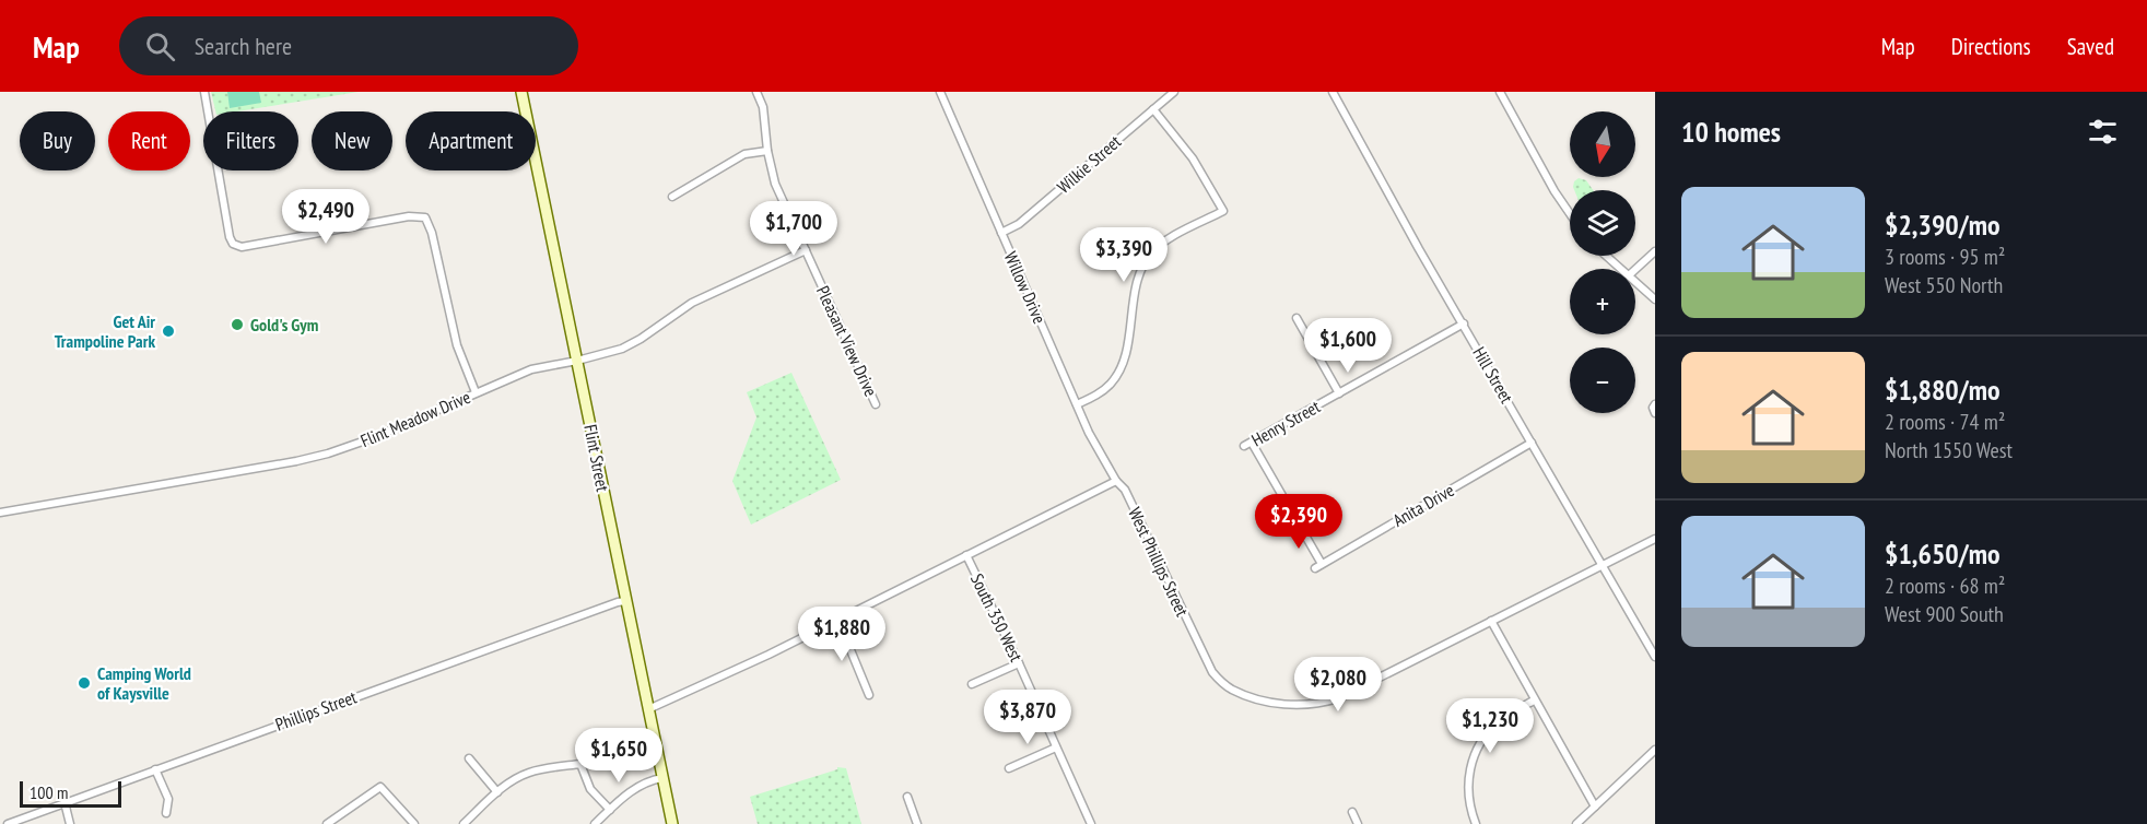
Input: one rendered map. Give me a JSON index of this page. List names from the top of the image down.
{
  "streets": {
    "street": [
      "Wilkie Street",
      "Willow Drive",
      "Pleasant View Drive",
      "Hill Street",
      "Flint Meadow Drive",
      "Henry Street",
      "Flint Street",
      "Anita Drive",
      "West Phillips Street",
      "South 350 West",
      "Phillips Street"
    ]
  },
  "crossings": [
    ["Wilkie Street", "Willow Drive"],
    ["Willow Drive", "West Phillips Street"],
    ["Pleasant View Drive", "Flint Meadow Drive"],
    ["Hill Street", "Henry Street"],
    ["Hill Street", "Anita Drive"],
    ["Hill Street", "West Phillips Street"],
    ["Flint Meadow Drive", "Flint Street"],
    ["Henry Street", "Anita Drive"],
    ["Flint Street", "Phillips Street"]
  ],
  "places": ["Gold's Gym", "Get Air Trampoline Park", "Camping World of Kaysville"],
  "scale_bar": "100 m",
  "north": "bottom",
  "page": {
    "header": "Map",
    "search": "Search here",
    "nav": ["Map", "Directions", "Saved"],
    "heading": "10 homes",
    "map_buttons": ["+", "−"],
    "chip": [
      "Buy",
      "Rent",
      "Filters",
      "New",
      "Apartment"
    ],
    "list": [
      {
        "name": "$2,390/mo",
        "note": "3 rooms · 95 m² · West 550 North"
      },
      {
        "name": "$1,880/mo",
        "note": "2 rooms · 74 m² · North 1550 West"
      },
      {
        "name": "$1,650/mo",
        "note": "2 rooms · 68 m² · West 900 South"
      }
    ],
    "price": [
      "$2,490",
      "$1,700",
      "$3,390",
      "$1,600",
      "$2,390",
      "$1,880",
      "$2,080",
      "$3,870",
      "$1,230",
      "$1,650"
    ],
    "scale": "100 m"
  }
}
